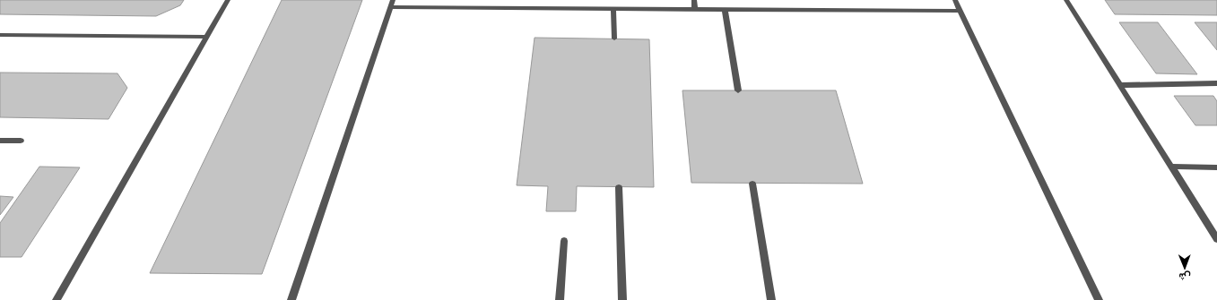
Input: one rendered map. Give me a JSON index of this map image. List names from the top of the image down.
{
  "north": "bottom"
}
